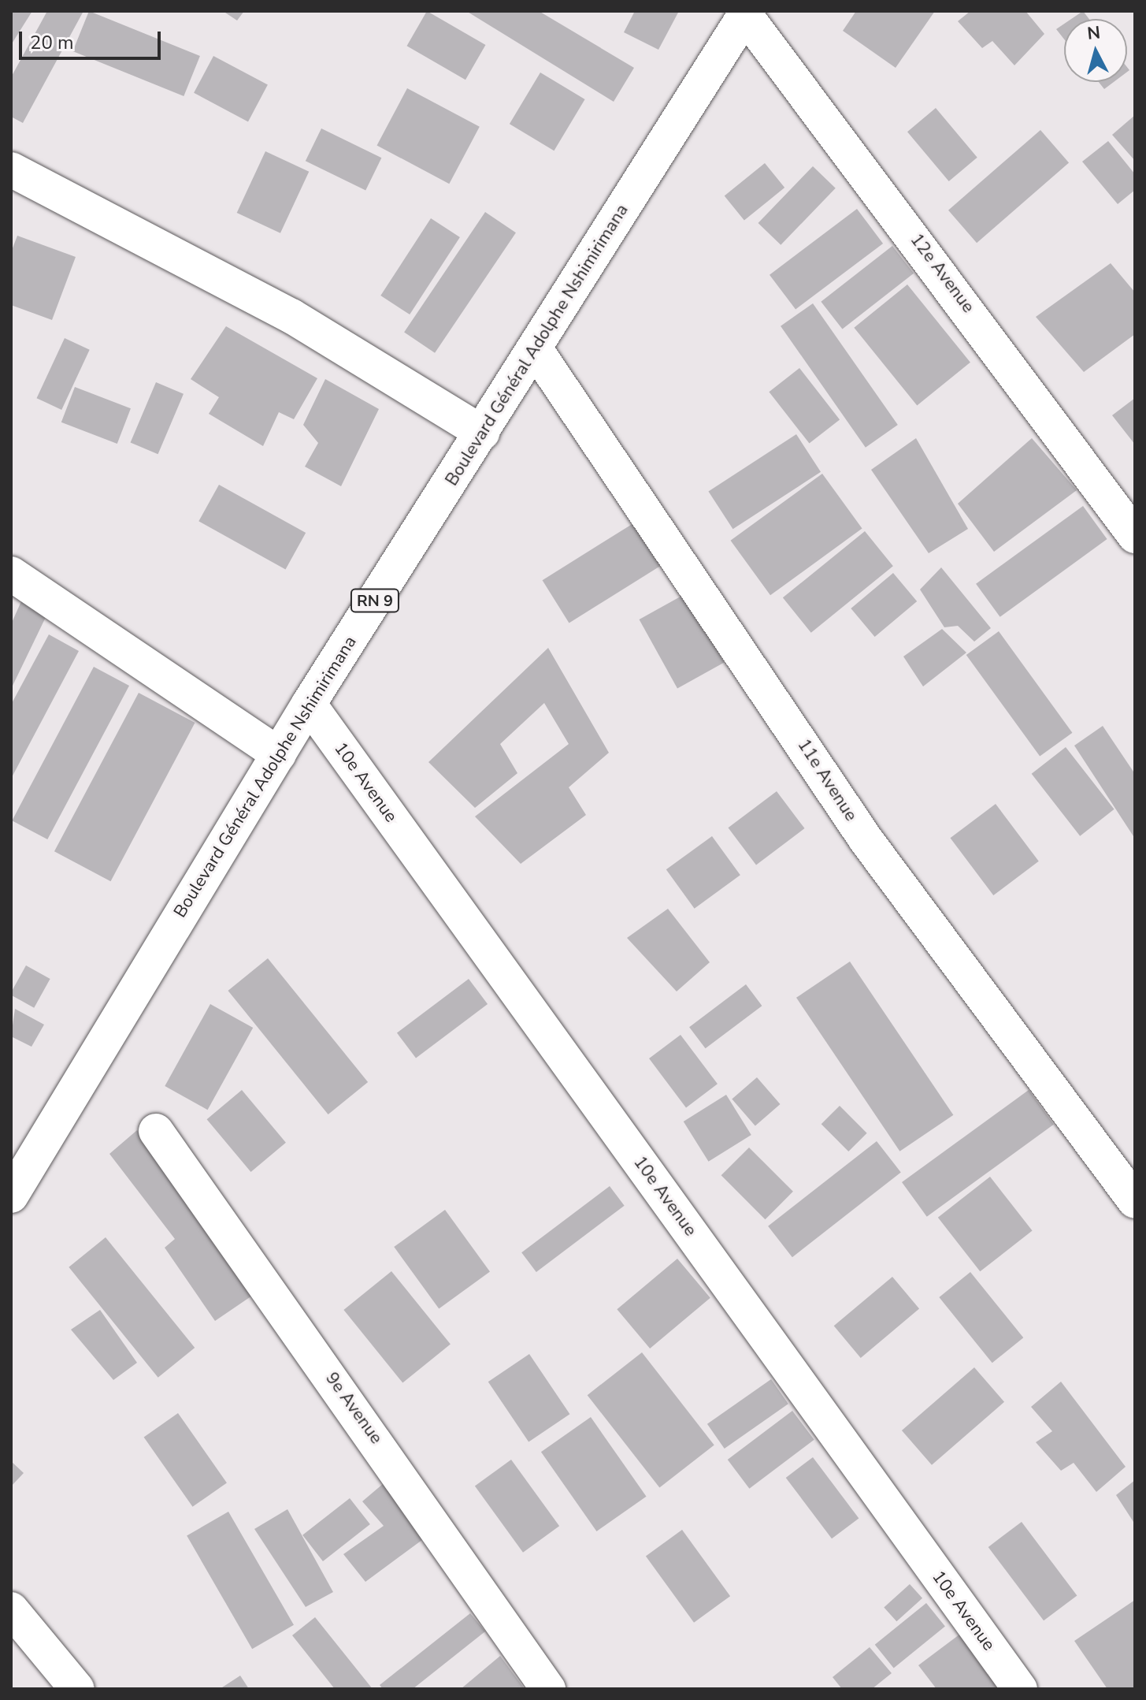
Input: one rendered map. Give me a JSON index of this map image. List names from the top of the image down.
{
  "streets": {
    "street": [
      "12e Avenue",
      "Boulevard Général Adolphe Nshimirimana",
      "RN 9",
      "11e Avenue",
      "10e Avenue",
      "9e Avenue"
    ]
  },
  "crossings": [
    ["12e Avenue", "Boulevard Général Adolphe Nshimirimana"],
    ["Boulevard Général Adolphe Nshimirimana", "11e Avenue"],
    ["Boulevard Général Adolphe Nshimirimana", "10e Avenue"]
  ],
  "scale_bar": "20 m",
  "north": "top"
}
